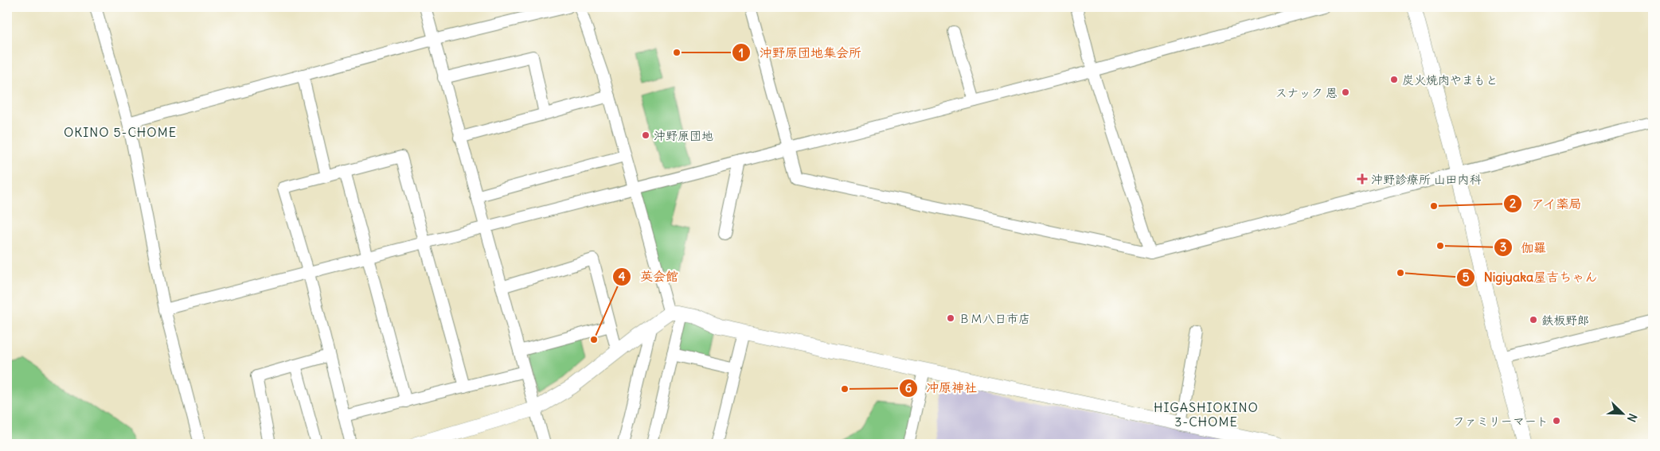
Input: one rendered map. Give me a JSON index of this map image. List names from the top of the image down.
{
  "districts": ["OKINO 5-CHOME", "HIGASHIOKINO 3-CHOME"],
  "places": {
    "other": [
      "沖野原団地集会所",
      "炭火焼肉やまもと",
      "スナック 恩",
      "沖野原団地",
      "アイ薬局",
      "伽羅",
      "Nigiyaka屋吉ちゃん",
      "ＢＭ八日市店",
      "鉄板野郎",
      "英会館",
      "冲原神社",
      "ファミリーマート"
    ],
    "health": ["沖野診療所 山田内科"]
  },
  "north": "bottom right"
}
